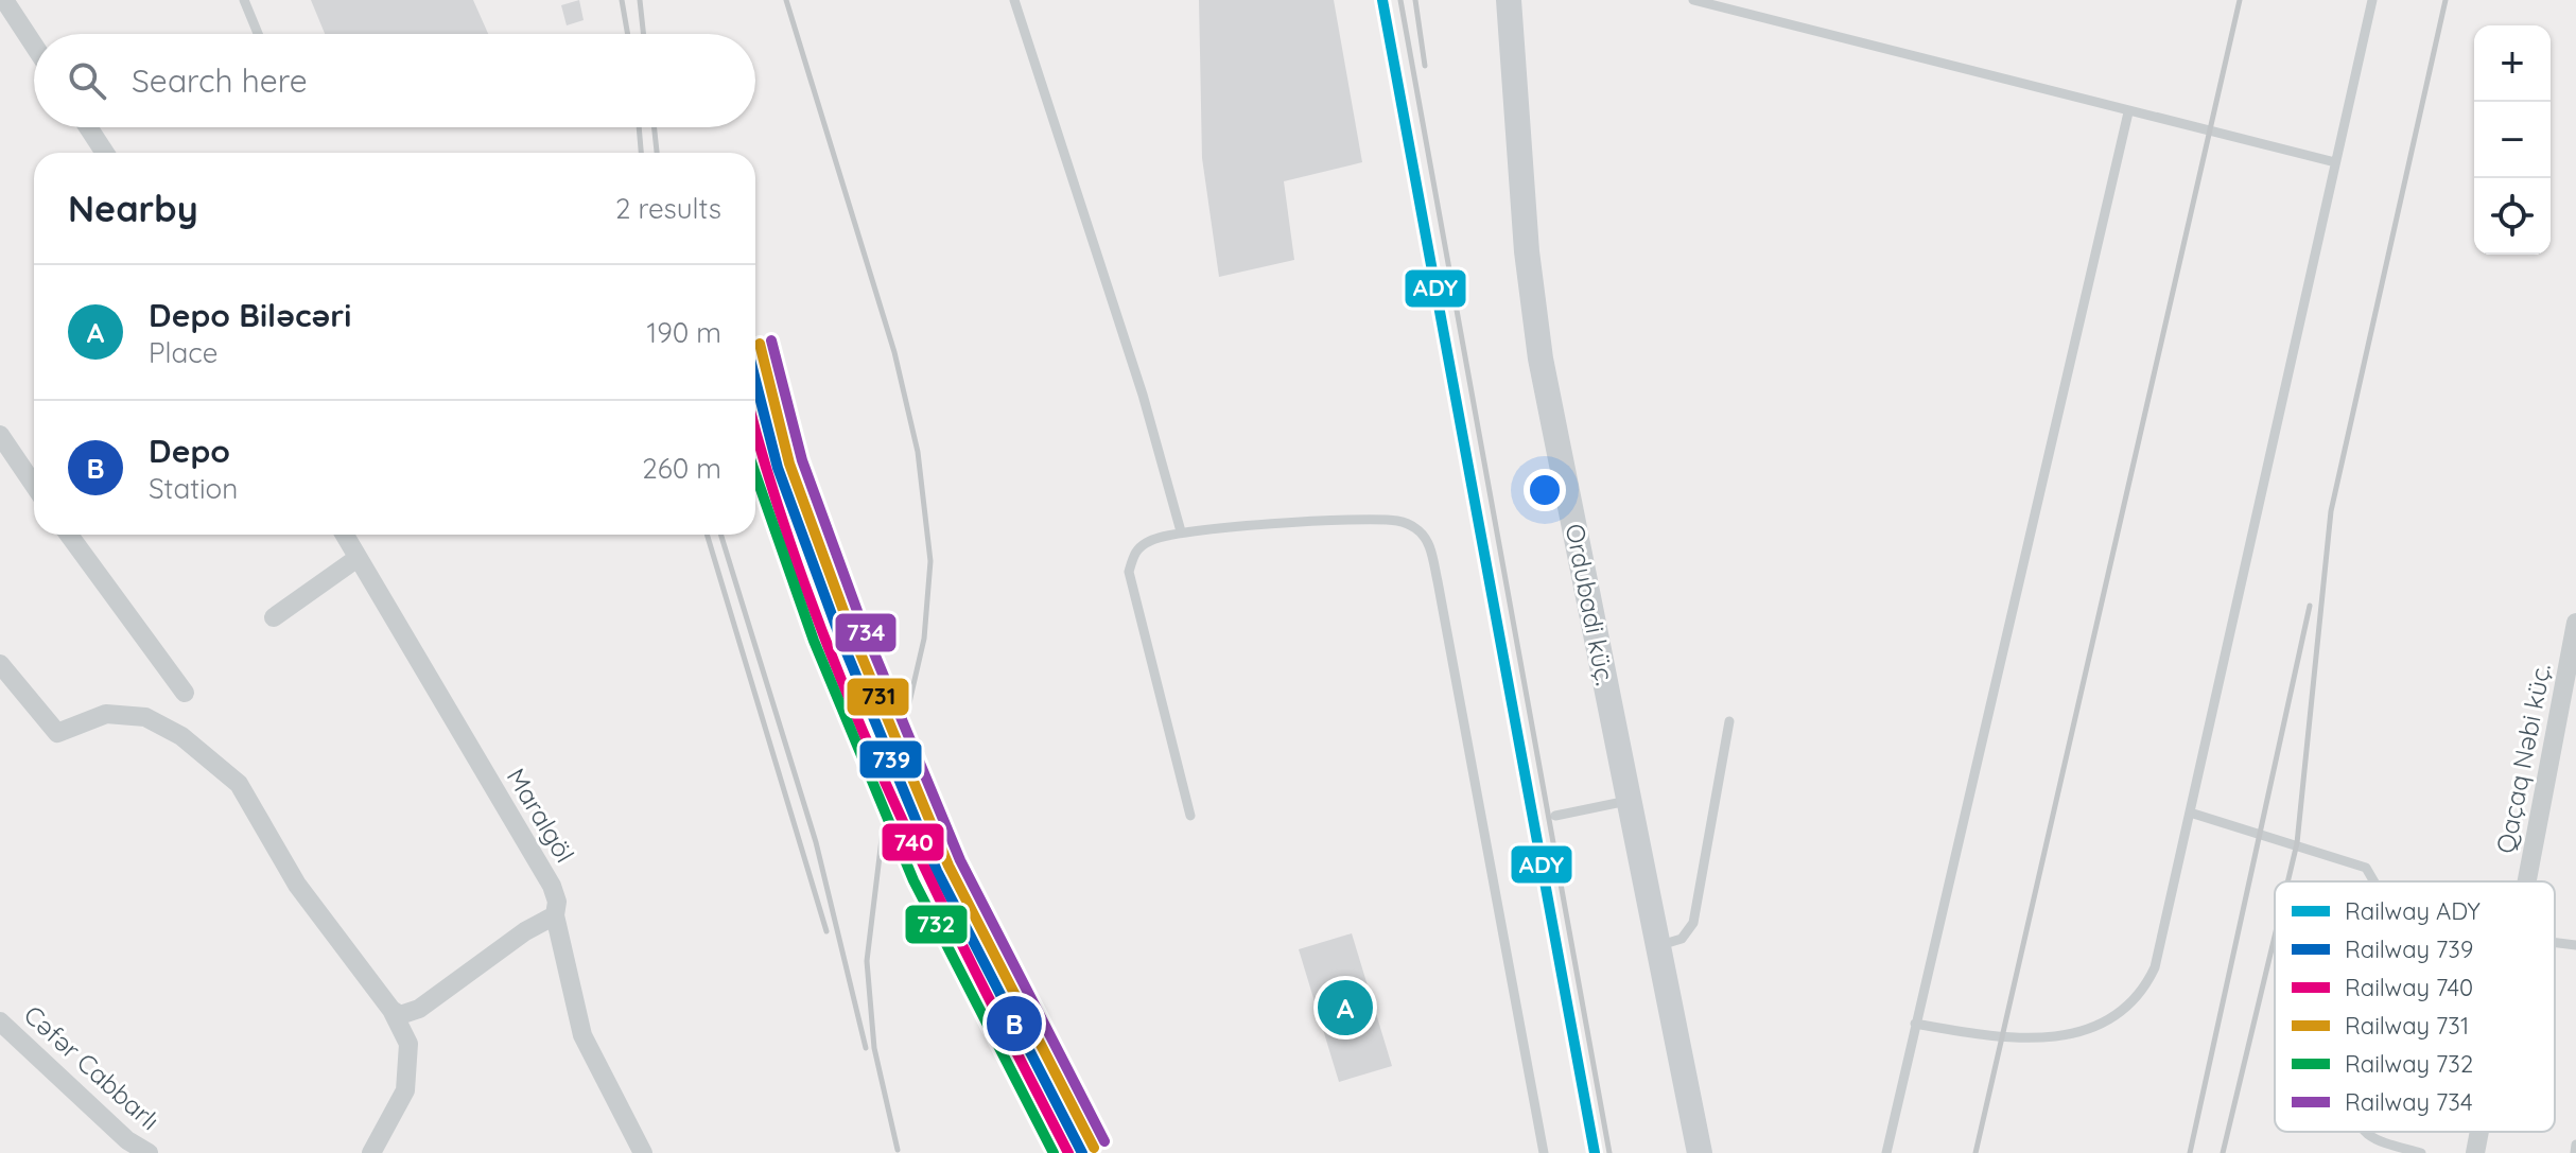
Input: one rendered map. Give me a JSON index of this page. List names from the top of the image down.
{
  "streets": {
    "main road": ["Ordubadi küç."],
    "street": ["Qaçaq Nəbi küç.", "Maralgöl", "Cəfər Cabbarlı"]
  },
  "lines": [
    "rail line ADY",
    "rail line 734",
    "rail line 731",
    "rail line 739",
    "rail line 740",
    "rail line 732"
  ],
  "legend": [
    "Railway ADY",
    "Railway 739",
    "Railway 740",
    "Railway 731",
    "Railway 732",
    "Railway 734"
  ],
  "page": {
    "map_buttons": ["+", "−"],
    "search": "Search here",
    "heading": ["Nearby", "2 results"],
    "list": [
      {
        "mark": "A",
        "name": "Depo Biləcəri",
        "note": "Place",
        "value": "190 m"
      },
      {
        "mark": "B",
        "name": "Depo",
        "note": "Station",
        "value": "260 m"
      }
    ],
    "pins": ["A", "B"]
  }
}
